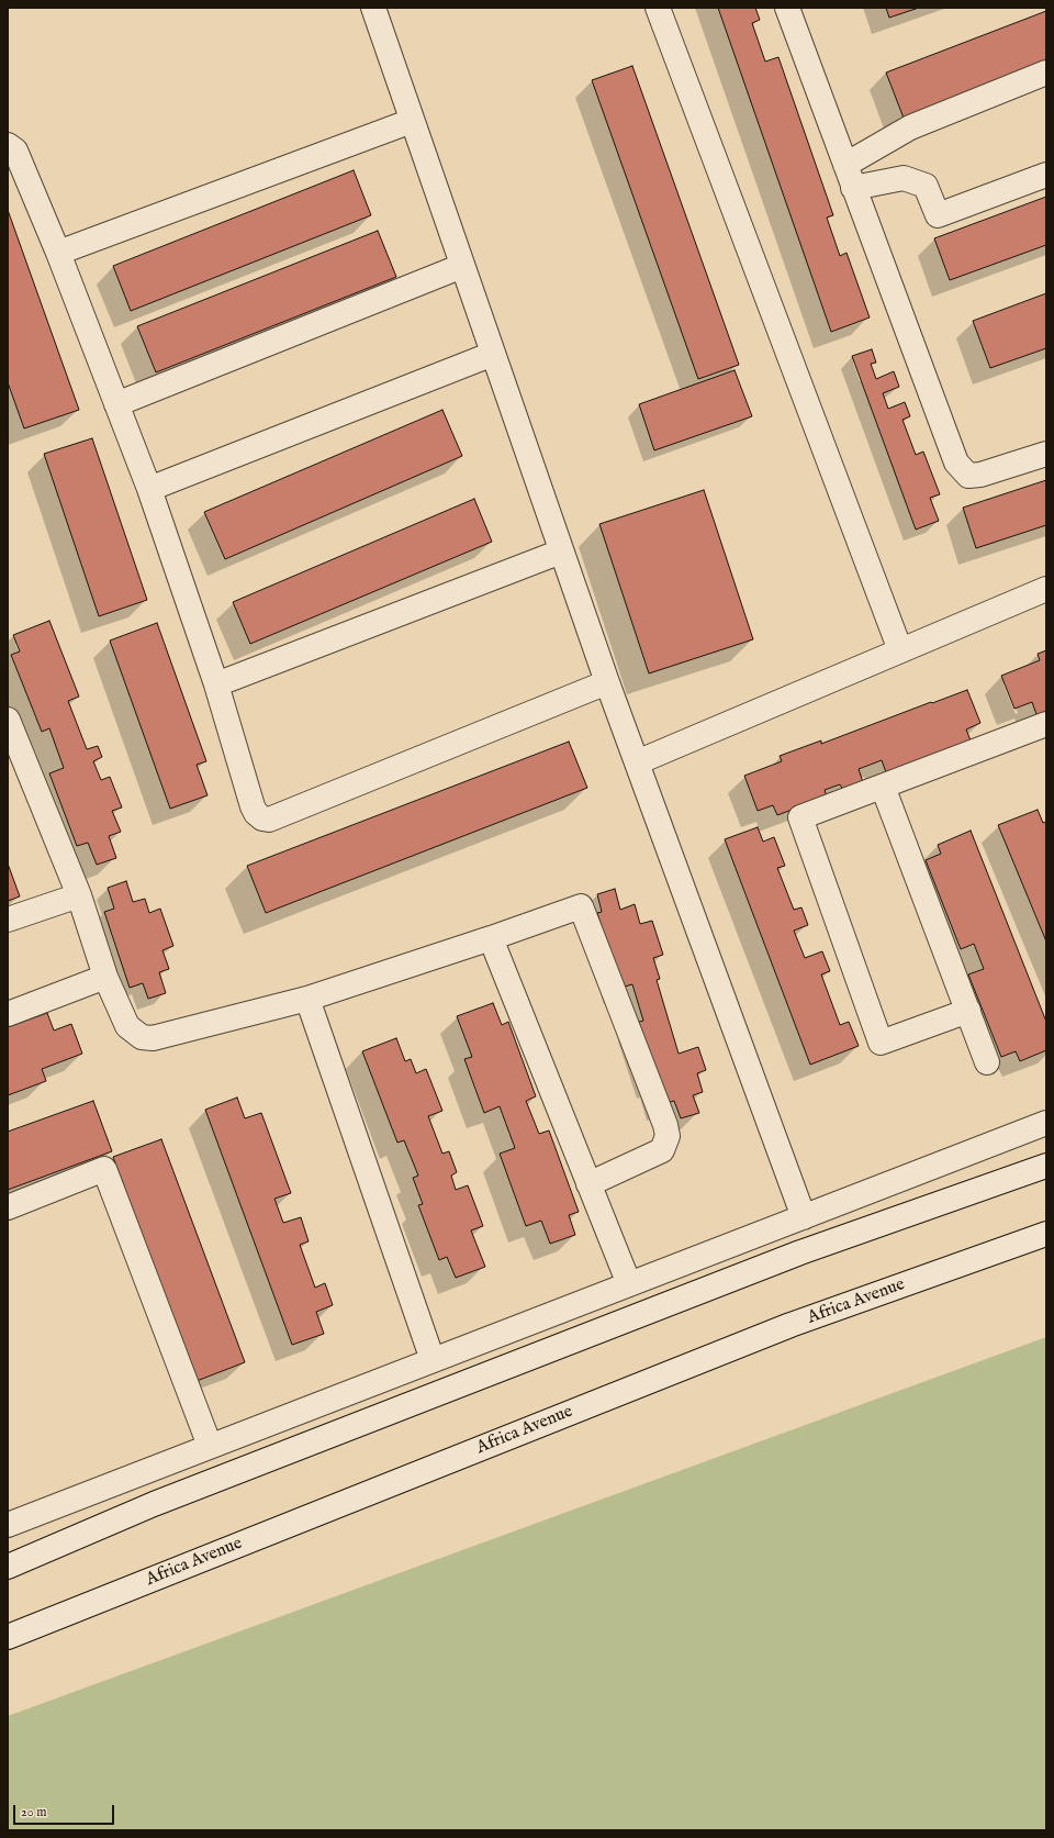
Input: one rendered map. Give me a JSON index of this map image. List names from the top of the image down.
{
  "streets": {
    "street": ["Africa Avenue"]
  },
  "scale_bar": "20 m"
}
